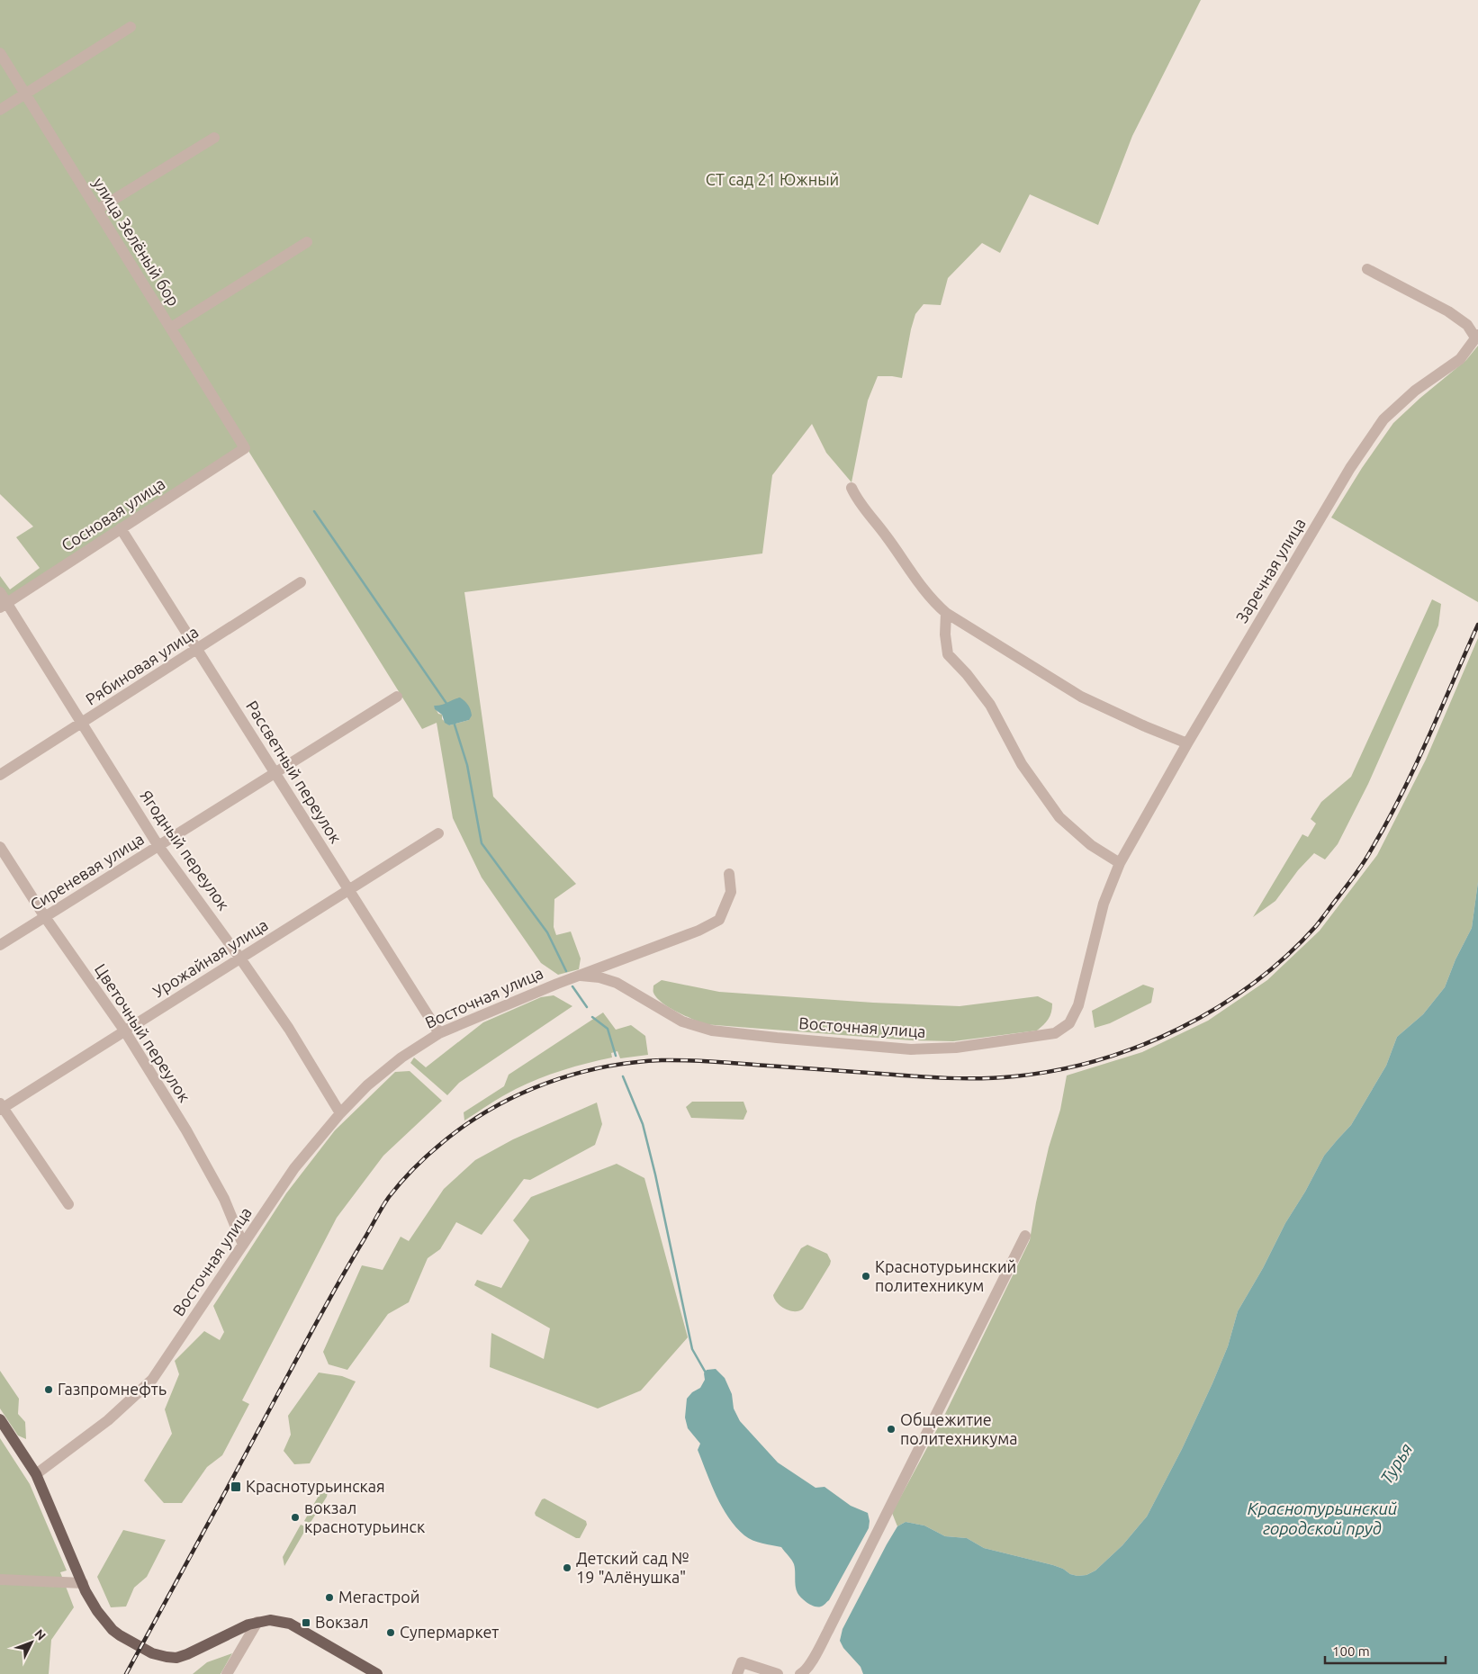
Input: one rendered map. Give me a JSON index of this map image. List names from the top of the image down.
{
  "streets": {
    "street": [
      "улица Зелёный бор",
      "Сосновая улица",
      "Заречная улица",
      "Рябиновая улица",
      "Рассветный переулок",
      "Ягодный переулок",
      "Сиреневая улица",
      "Урожайная улица",
      "Восточная улица",
      "Цветочный переулок"
    ]
  },
  "crossings": [
    ["улица Зелёный бор", "Сосновая улица"],
    ["Сосновая улица", "Рассветный переулок"],
    ["Сосновая улица", "Ягодный переулок"],
    ["Заречная улица", "Восточная улица"],
    ["Рябиновая улица", "Рассветный переулок"],
    ["Рябиновая улица", "Ягодный переулок"],
    ["Рассветный переулок", "Сиреневая улица"],
    ["Рассветный переулок", "Урожайная улица"],
    ["Рассветный переулок", "Восточная улица"],
    ["Ягодный переулок", "Сиреневая улица"],
    ["Ягодный переулок", "Урожайная улица"],
    ["Ягодный переулок", "Восточная улица"],
    ["Сиреневая улица", "Цветочный переулок"],
    ["Урожайная улица", "Цветочный переулок"],
    ["Восточная улица", "Цветочный переулок"]
  ],
  "water": ["Турья", "Краснотурьинский городской пруд"],
  "parks": ["СТ сад 21 Южный"],
  "places": {
    "other": [
      "Краснотурьинский политехникум",
      "Газпромнефть",
      "Общежитие политехникума",
      "вокзал краснотурьинск",
      "Детский сад № 19 \"Алёнушка\"",
      "Мегастрой",
      "Супермаркет"
    ],
    "transit": ["Краснотурьинская", "Вокзал"]
  },
  "scale_bar": "100 m",
  "north": "top right"
}
